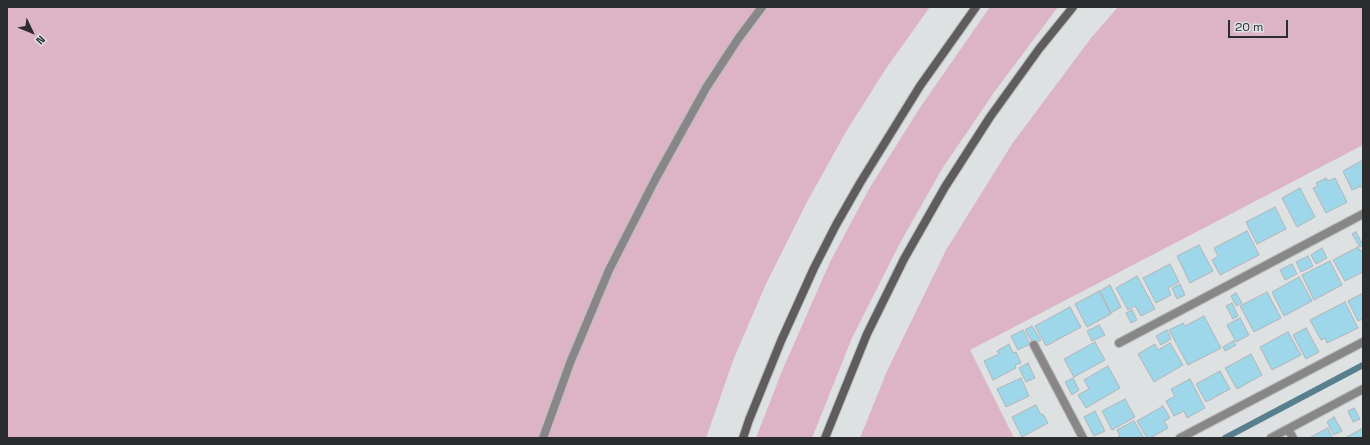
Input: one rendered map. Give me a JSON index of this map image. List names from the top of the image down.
{
  "scale_bar": "20 m",
  "north": "bottom right"
}
